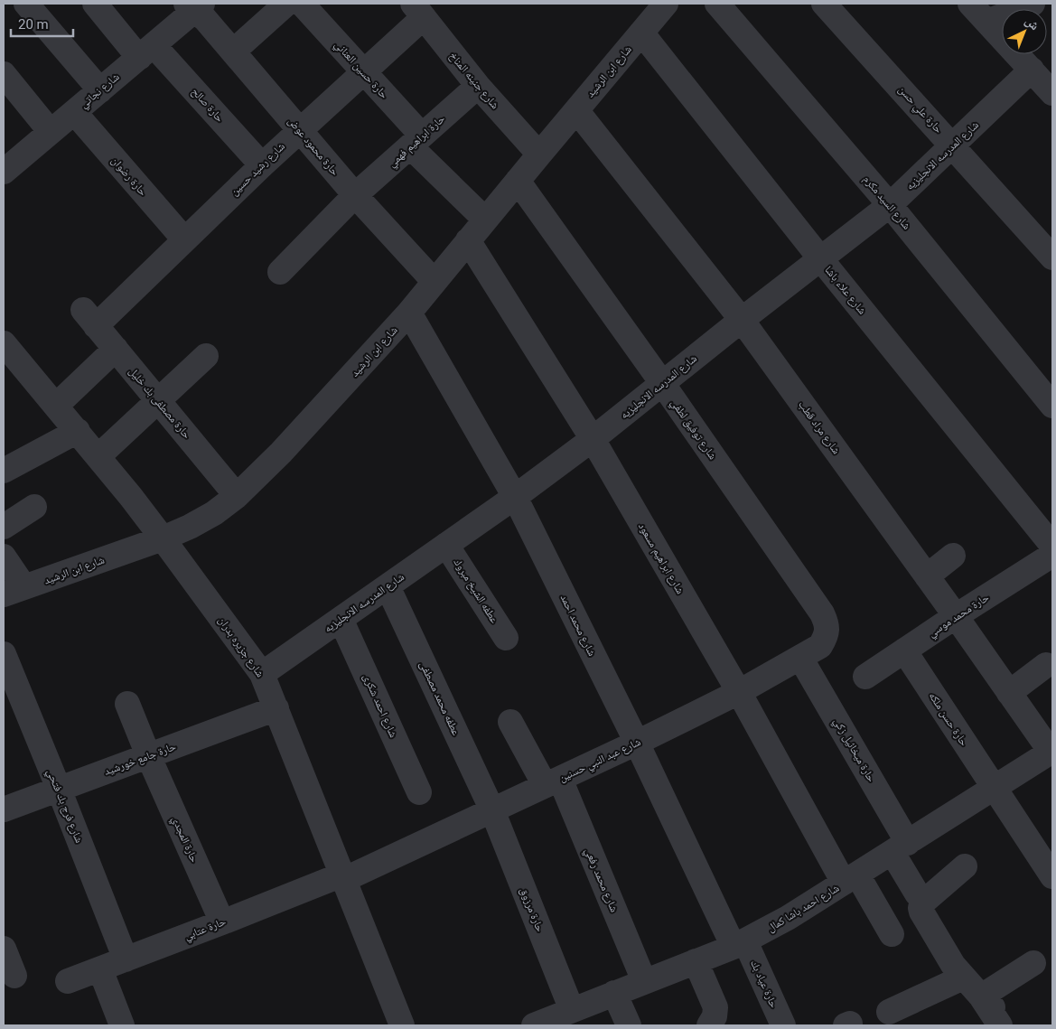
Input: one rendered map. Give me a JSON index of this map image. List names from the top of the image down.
{
  "streets": {
    "street": [
      "حارة حسين العناني",
      "شارع ابن الرشيد",
      "شارع جنينه المناخ",
      "شارع نجاتي",
      "حارة صالح",
      "حارة علي حسن",
      "حارة ابراهيم فهمي",
      "حارة محمود عوض",
      "شارع المدرسه الانجليزيه",
      "شارع رشيد حسين",
      "حارة رضوان",
      "شارع السيد مكرم",
      "شارع علاء باشا",
      "حارة مصطفى بك خليل",
      "شارع مراد قطب",
      "شارع توفيق لطفي",
      "شارع ابراهيم مسعود",
      "عطفه الشيخ مبروك",
      "حارة محمد موسي",
      "شارع محمد احمد",
      "شارع جزيره بدران",
      "عطفه محمد مصطفى",
      "شارع احمد شكرى",
      "حارة حسن ملكه",
      "حارة ميخائيل زكي",
      "حارة جامع خورشيد",
      "شارع عبد النبي حسنين",
      "شارع فرج بك فتحي",
      "حارة المجدي",
      "شارع محمد رفعي",
      "شارع احمد باشا كمال",
      "حارة مرزوق",
      "حارة عتابي",
      "حارة عياد بك"
    ]
  },
  "crossings": [
    ["حارة حسين العناني", "شارع ابن الرشيد"],
    ["حارة حسين العناني", "حارة ابراهيم فهمي"],
    ["حارة حسين العناني", "شارع رشيد حسين"],
    ["شارع ابن الرشيد", "شارع جنينه المناخ"],
    ["شارع ابن الرشيد", "حارة محمود عوض"],
    ["شارع ابن الرشيد", "شارع علاء باشا"],
    ["شارع ابن الرشيد", "حارة مصطفى بك خليل"],
    ["شارع ابن الرشيد", "شارع مراد قطب"],
    ["شارع ابن الرشيد", "شارع توفيق لطفي"],
    ["شارع ابن الرشيد", "شارع ابراهيم مسعود"],
    ["شارع ابن الرشيد", "شارع محمد احمد"],
    ["شارع ابن الرشيد", "شارع جزيره بدران"],
    ["شارع جنينه المناخ", "حارة ابراهيم فهمي"],
    ["شارع جنينه المناخ", "شارع رشيد حسين"],
    ["شارع نجاتي", "حارة صالح"],
    ["شارع نجاتي", "حارة محمود عوض"],
    ["شارع نجاتي", "حارة رضوان"],
    ["حارة صالح", "شارع رشيد حسين"],
    ["حارة علي حسن", "شارع المدرسه الانجليزيه"],
    ["حارة ابراهيم فهمي", "حارة محمود عوض"],
    ["حارة محمود عوض", "شارع رشيد حسين"],
    ["شارع المدرسه الانجليزيه", "شارع السيد مكرم"],
    ["شارع المدرسه الانجليزيه", "شارع علاء باشا"],
    ["شارع المدرسه الانجليزيه", "شارع مراد قطب"],
    ["شارع المدرسه الانجليزيه", "شارع توفيق لطفي"],
    ["شارع المدرسه الانجليزيه", "شارع ابراهيم مسعود"],
    ["شارع المدرسه الانجليزيه", "عطفه الشيخ مبروك"],
    ["شارع المدرسه الانجليزيه", "شارع محمد احمد"],
    ["شارع المدرسه الانجليزيه", "شارع جزيره بدران"],
    ["شارع المدرسه الانجليزيه", "عطفه محمد مصطفى"],
    ["شارع المدرسه الانجليزيه", "شارع احمد شكرى"],
    ["شارع رشيد حسين", "حارة رضوان"],
    ["شارع رشيد حسين", "حارة مصطفى بك خليل"],
    ["شارع مراد قطب", "حارة محمد موسي"],
    ["شارع مراد قطب", "شارع احمد باشا كمال"],
    ["شارع توفيق لطفي", "شارع عبد النبي حسنين"],
    ["شارع ابراهيم مسعود", "شارع عبد النبي حسنين"],
    ["شارع ابراهيم مسعود", "شارع احمد باشا كمال"],
    ["حارة محمد موسي", "حارة حسن ملكه"],
    ["شارع محمد احمد", "شارع عبد النبي حسنين"],
    ["شارع محمد احمد", "شارع احمد باشا كمال"],
    ["شارع محمد احمد", "حارة عياد بك"],
    ["شارع جزيره بدران", "حارة جامع خورشيد"],
    ["شارع جزيره بدران", "شارع عبد النبي حسنين"],
    ["شارع جزيره بدران", "حارة عتابي"],
    ["عطفه محمد مصطفى", "شارع عبد النبي حسنين"],
    ["عطفه محمد مصطفى", "حارة مرزوق"],
    ["حارة حسن ملكه", "شارع احمد باشا كمال"],
    ["حارة ميخائيل زكي", "شارع عبد النبي حسنين"],
    ["حارة ميخائيل زكي", "شارع احمد باشا كمال"],
    ["حارة جامع خورشيد", "شارع فرج بك فتحي"],
    ["حارة جامع خورشيد", "حارة المجدي"],
    ["شارع عبد النبي حسنين", "شارع محمد رفعي"],
    ["شارع عبد النبي حسنين", "حارة مرزوق"],
    ["شارع عبد النبي حسنين", "حارة عتابي"],
    ["شارع فرج بك فتحي", "حارة عتابي"],
    ["حارة المجدي", "حارة عتابي"],
    ["شارع محمد رفعي", "شارع احمد باشا كمال"],
    ["شارع احمد باشا كمال", "حارة مرزوق"],
    ["شارع احمد باشا كمال", "حارة عياد بك"]
  ],
  "scale_bar": "20 m",
  "north": "top right"
}
